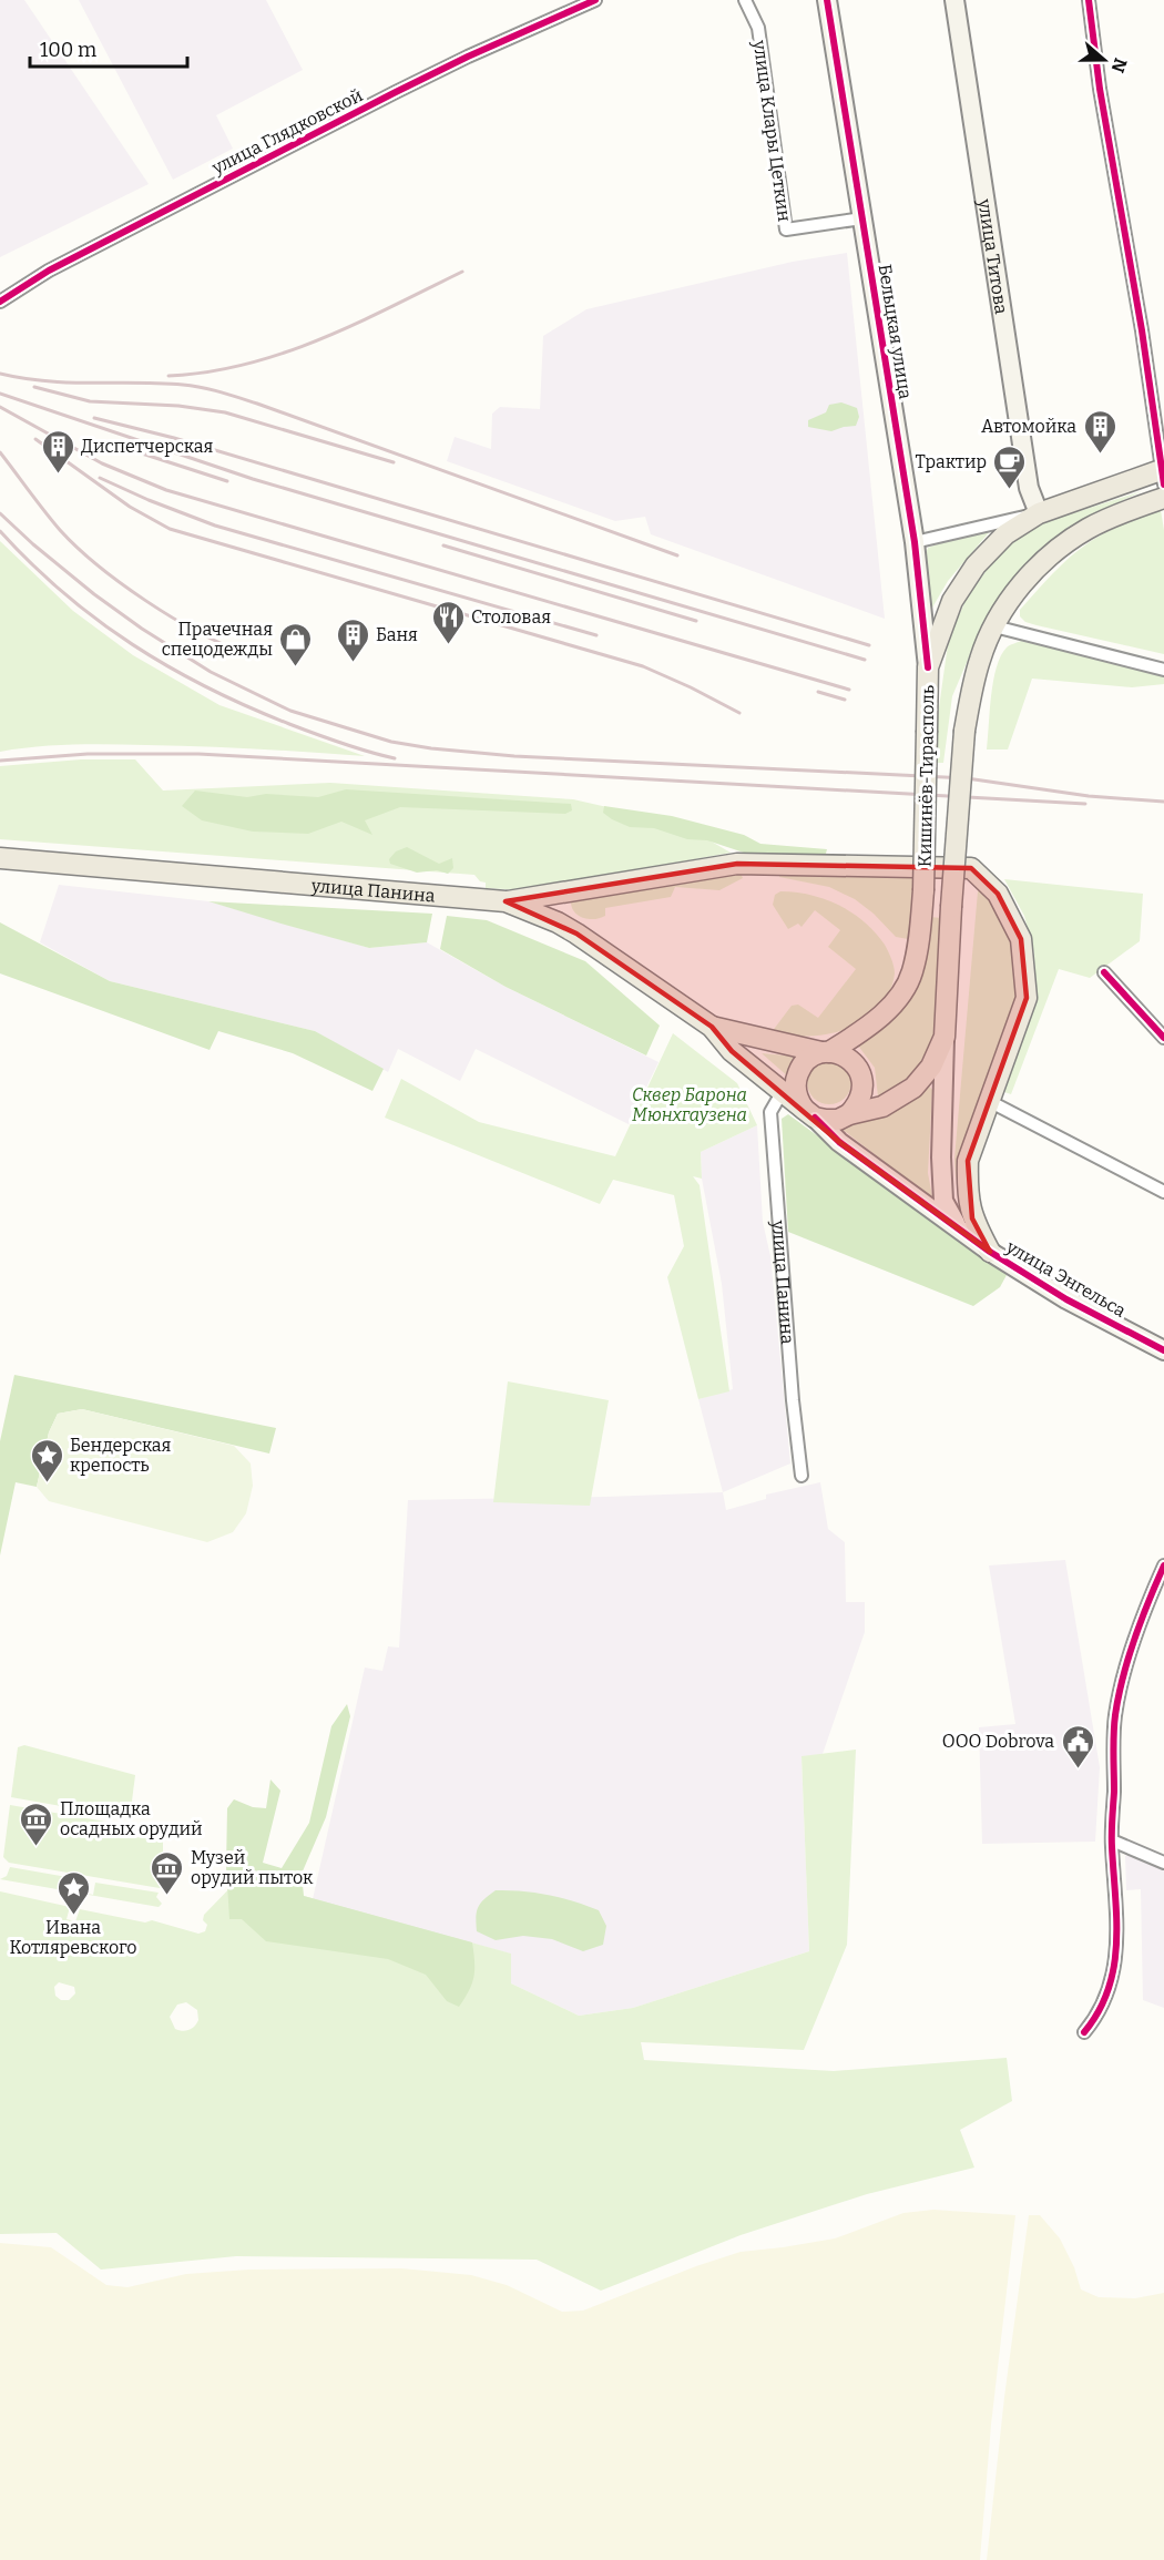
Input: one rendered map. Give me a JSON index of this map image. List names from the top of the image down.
{
  "streets": {
    "main road": ["Кишинёв-Тирасполь", "улица Панина"],
    "street": [
      "улица Глядковской",
      "улица Клары Цеткин",
      "улица Титова",
      "Бельцкая улица",
      "улица Энгельса"
    ]
  },
  "crossings": [
    ["улица Клары Цеткин", "Бельцкая улица"],
    ["улица Титова", "Кишинёв-Тирасполь"],
    ["Бельцкая улица", "Кишинёв-Тирасполь"],
    ["Кишинёв-Тирасполь", "улица Энгельса"]
  ],
  "parks": ["Сквер Барона Мюнхгаузена"],
  "places": {
    "building": ["Автомойка", "Диспетчерская", "Баня"],
    "cafe": ["Трактир"],
    "restaurant": ["Столовая"],
    "shop": ["Прачечная спецодежды"],
    "place": ["Бендерская крепость", "Ивана Котляревского"],
    "public building": ["OOO Dobrova"],
    "museum": ["Площадка осадных орудий", "Музей орудий пыток"]
  },
  "scale_bar": "100 m",
  "north": "right"
}
